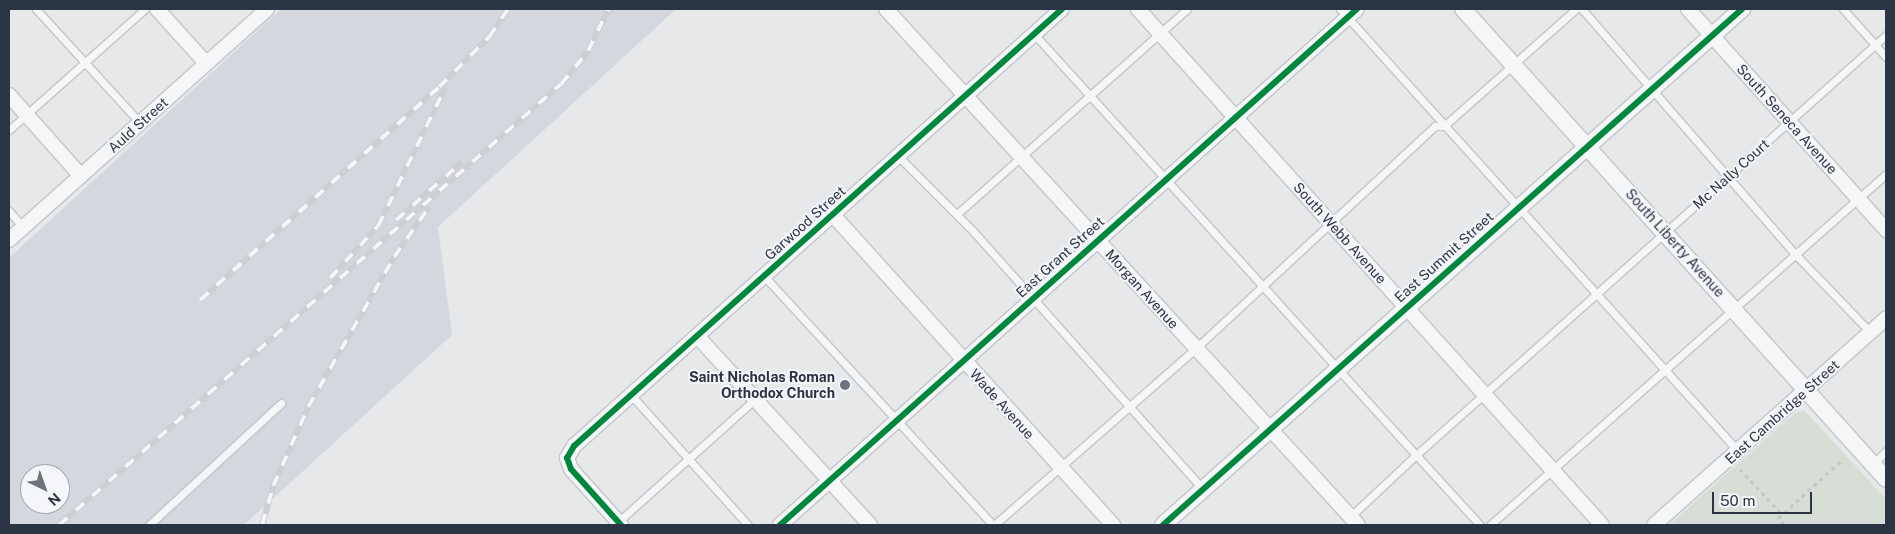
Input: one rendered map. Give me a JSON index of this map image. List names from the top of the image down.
{
  "streets": {
    "street": [
      "South Seneca Avenue",
      "Auld Street",
      "Garwood Street",
      "South Webb Avenue",
      "South Liberty Avenue",
      "East Grant Street",
      "East Summit Street",
      "Morgan Avenue",
      "Wade Avenue",
      "East Cambridge Street"
    ],
    "lane": ["Mc Nally Court"]
  },
  "crossings": [
    ["South Seneca Avenue", "Mc Nally Court"],
    ["South Seneca Avenue", "East Summit Street"],
    ["Mc Nally Court", "South Webb Avenue"],
    ["Mc Nally Court", "South Liberty Avenue"],
    ["Mc Nally Court", "Morgan Avenue"],
    ["Garwood Street", "Morgan Avenue"],
    ["Garwood Street", "Wade Avenue"],
    ["South Webb Avenue", "East Grant Street"],
    ["South Webb Avenue", "East Summit Street"],
    ["South Liberty Avenue", "East Summit Street"],
    ["South Liberty Avenue", "East Cambridge Street"],
    ["East Grant Street", "Morgan Avenue"],
    ["East Grant Street", "Wade Avenue"],
    ["East Summit Street", "Morgan Avenue"]
  ],
  "places": ["Saint Nicholas Roman Orthodox Church"],
  "scale_bar": "50 m",
  "north": "bottom right"
}
